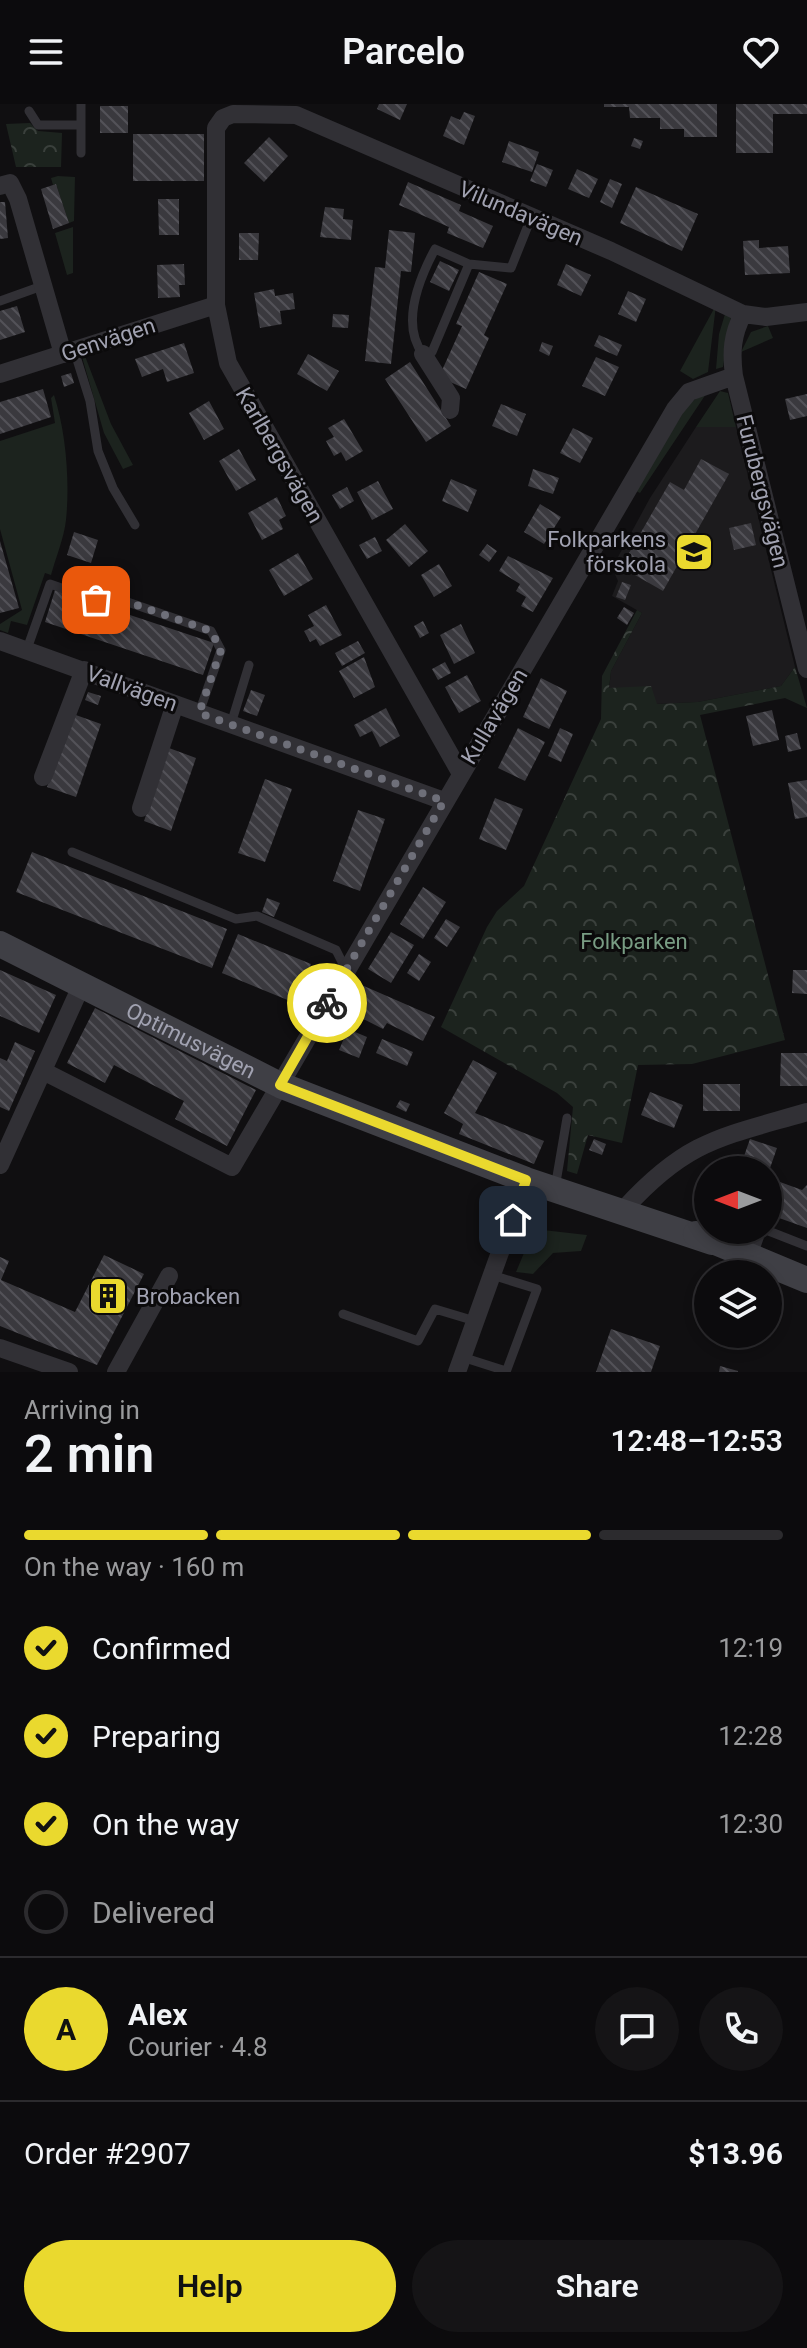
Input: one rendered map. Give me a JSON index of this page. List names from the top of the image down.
{
  "streets": {
    "street": [
      "Vilundavägen",
      "Genvägen",
      "Karlbergsvägen",
      "Furubergsvägen",
      "Vallvägen",
      "Kullavägen",
      "Optimusvägen"
    ]
  },
  "crossings": [
    ["Vilundavägen", "Karlbergsvägen"],
    ["Vilundavägen", "Furubergsvägen"],
    ["Genvägen", "Karlbergsvägen"],
    ["Karlbergsvägen", "Kullavägen"],
    ["Furubergsvägen", "Kullavägen"],
    ["Vallvägen", "Kullavägen"],
    ["Kullavägen", "Optimusvägen"]
  ],
  "parks": ["Folkparken"],
  "places": {
    "school or university": ["Folkparkens förskola"],
    "building": ["Brobacken"]
  },
  "north": "left",
  "page": {
    "header": "Parcelo",
    "heading": ["2 min", "Arriving in", "12:48–12:53"],
    "panel": [
      "Alex",
      "Courier · 4.8",
      "Order #2907",
      "$13.96"
    ],
    "bar": "On the way · 160 m",
    "list": [
      ["Confirmed", "12:19"],
      ["Preparing", "12:28"],
      ["On the way", "12:30"],
      "Delivered"
    ],
    "round": "A",
    "buttons": ["Help", "Share"]
  }
}
